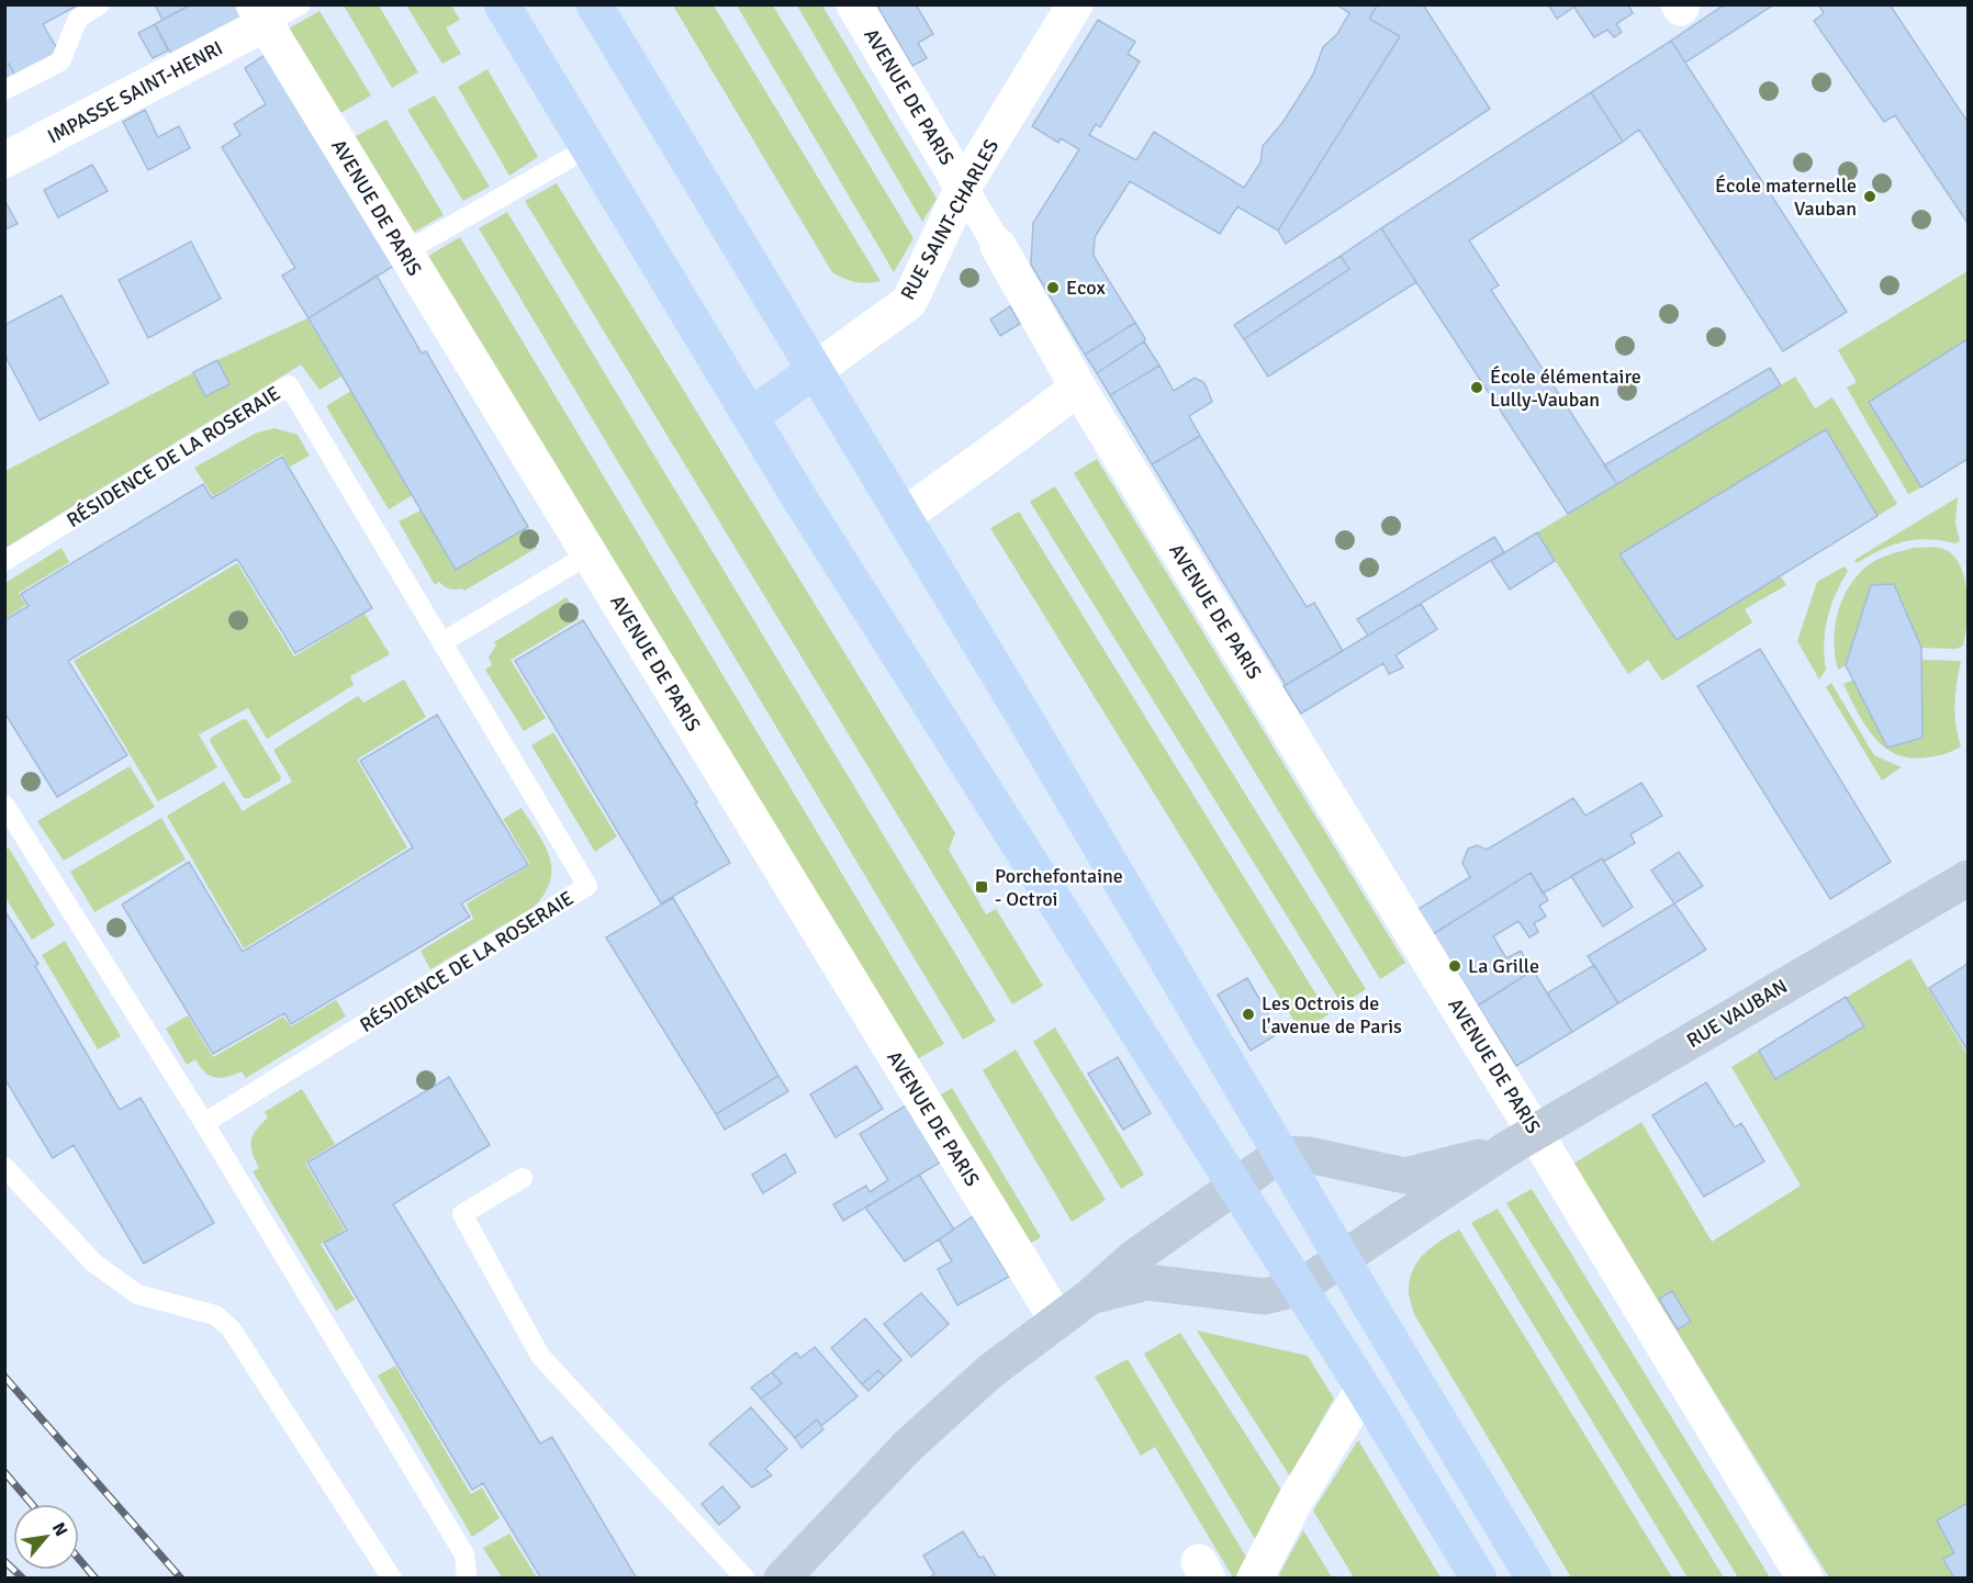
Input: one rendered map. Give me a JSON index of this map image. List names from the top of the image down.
{
  "streets": {
    "main road": ["RUE VAUBAN"],
    "street": ["IMPASSE SAINT-HENRI", "AVENUE DE PARIS", "RUE SAINT-CHARLES"],
    "lane": ["RÉSIDENCE DE LA ROSERAIE"]
  },
  "crossings": [
    ["IMPASSE SAINT-HENRI", "AVENUE DE PARIS"],
    ["AVENUE DE PARIS", "RUE SAINT-CHARLES"],
    ["AVENUE DE PARIS", "RUE VAUBAN"]
  ],
  "places": {
    "other": [
      "École maternelle Vauban",
      "Ecox",
      "École élémentaire Lully-Vauban",
      "La Grille",
      "Les Octrois de l'avenue de Paris"
    ],
    "transit": ["Porchefontaine - Octroi"]
  },
  "north": "top right"
}
